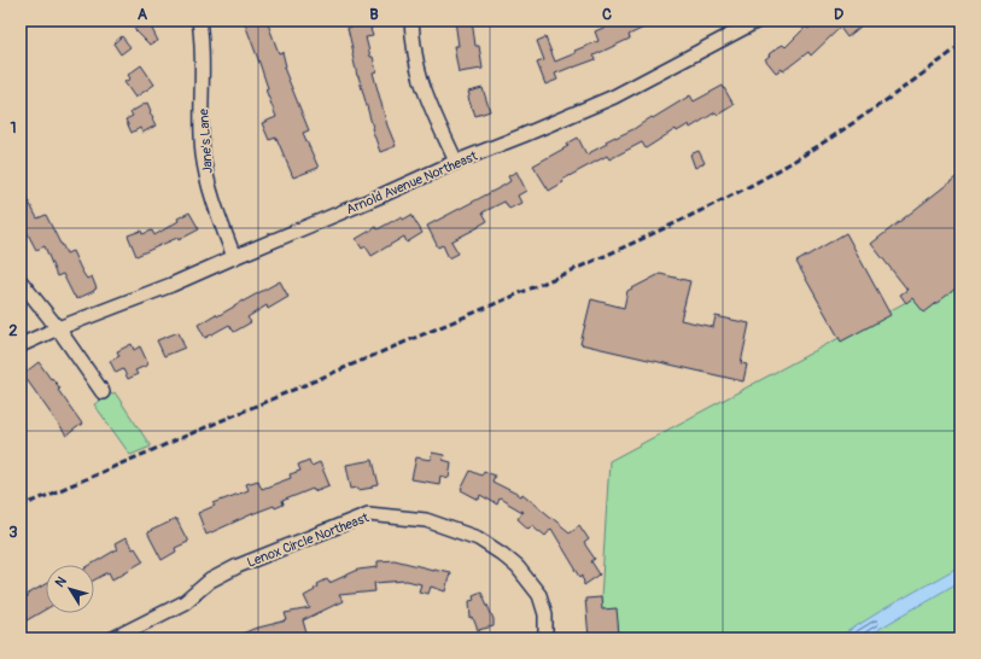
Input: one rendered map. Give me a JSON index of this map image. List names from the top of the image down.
{
  "streets": {
    "street": ["Jane's Lane", "Arnold Avenue Northeast", "Lenox Circle Northeast"]
  },
  "crossings": [
    ["Jane's Lane", "Arnold Avenue Northeast"]
  ],
  "north": "top left",
  "grid": {
    "columns": [
      "A",
      "B",
      "C",
      "D"
    ],
    "rows": ["1", "2", "3"]
  }
}
